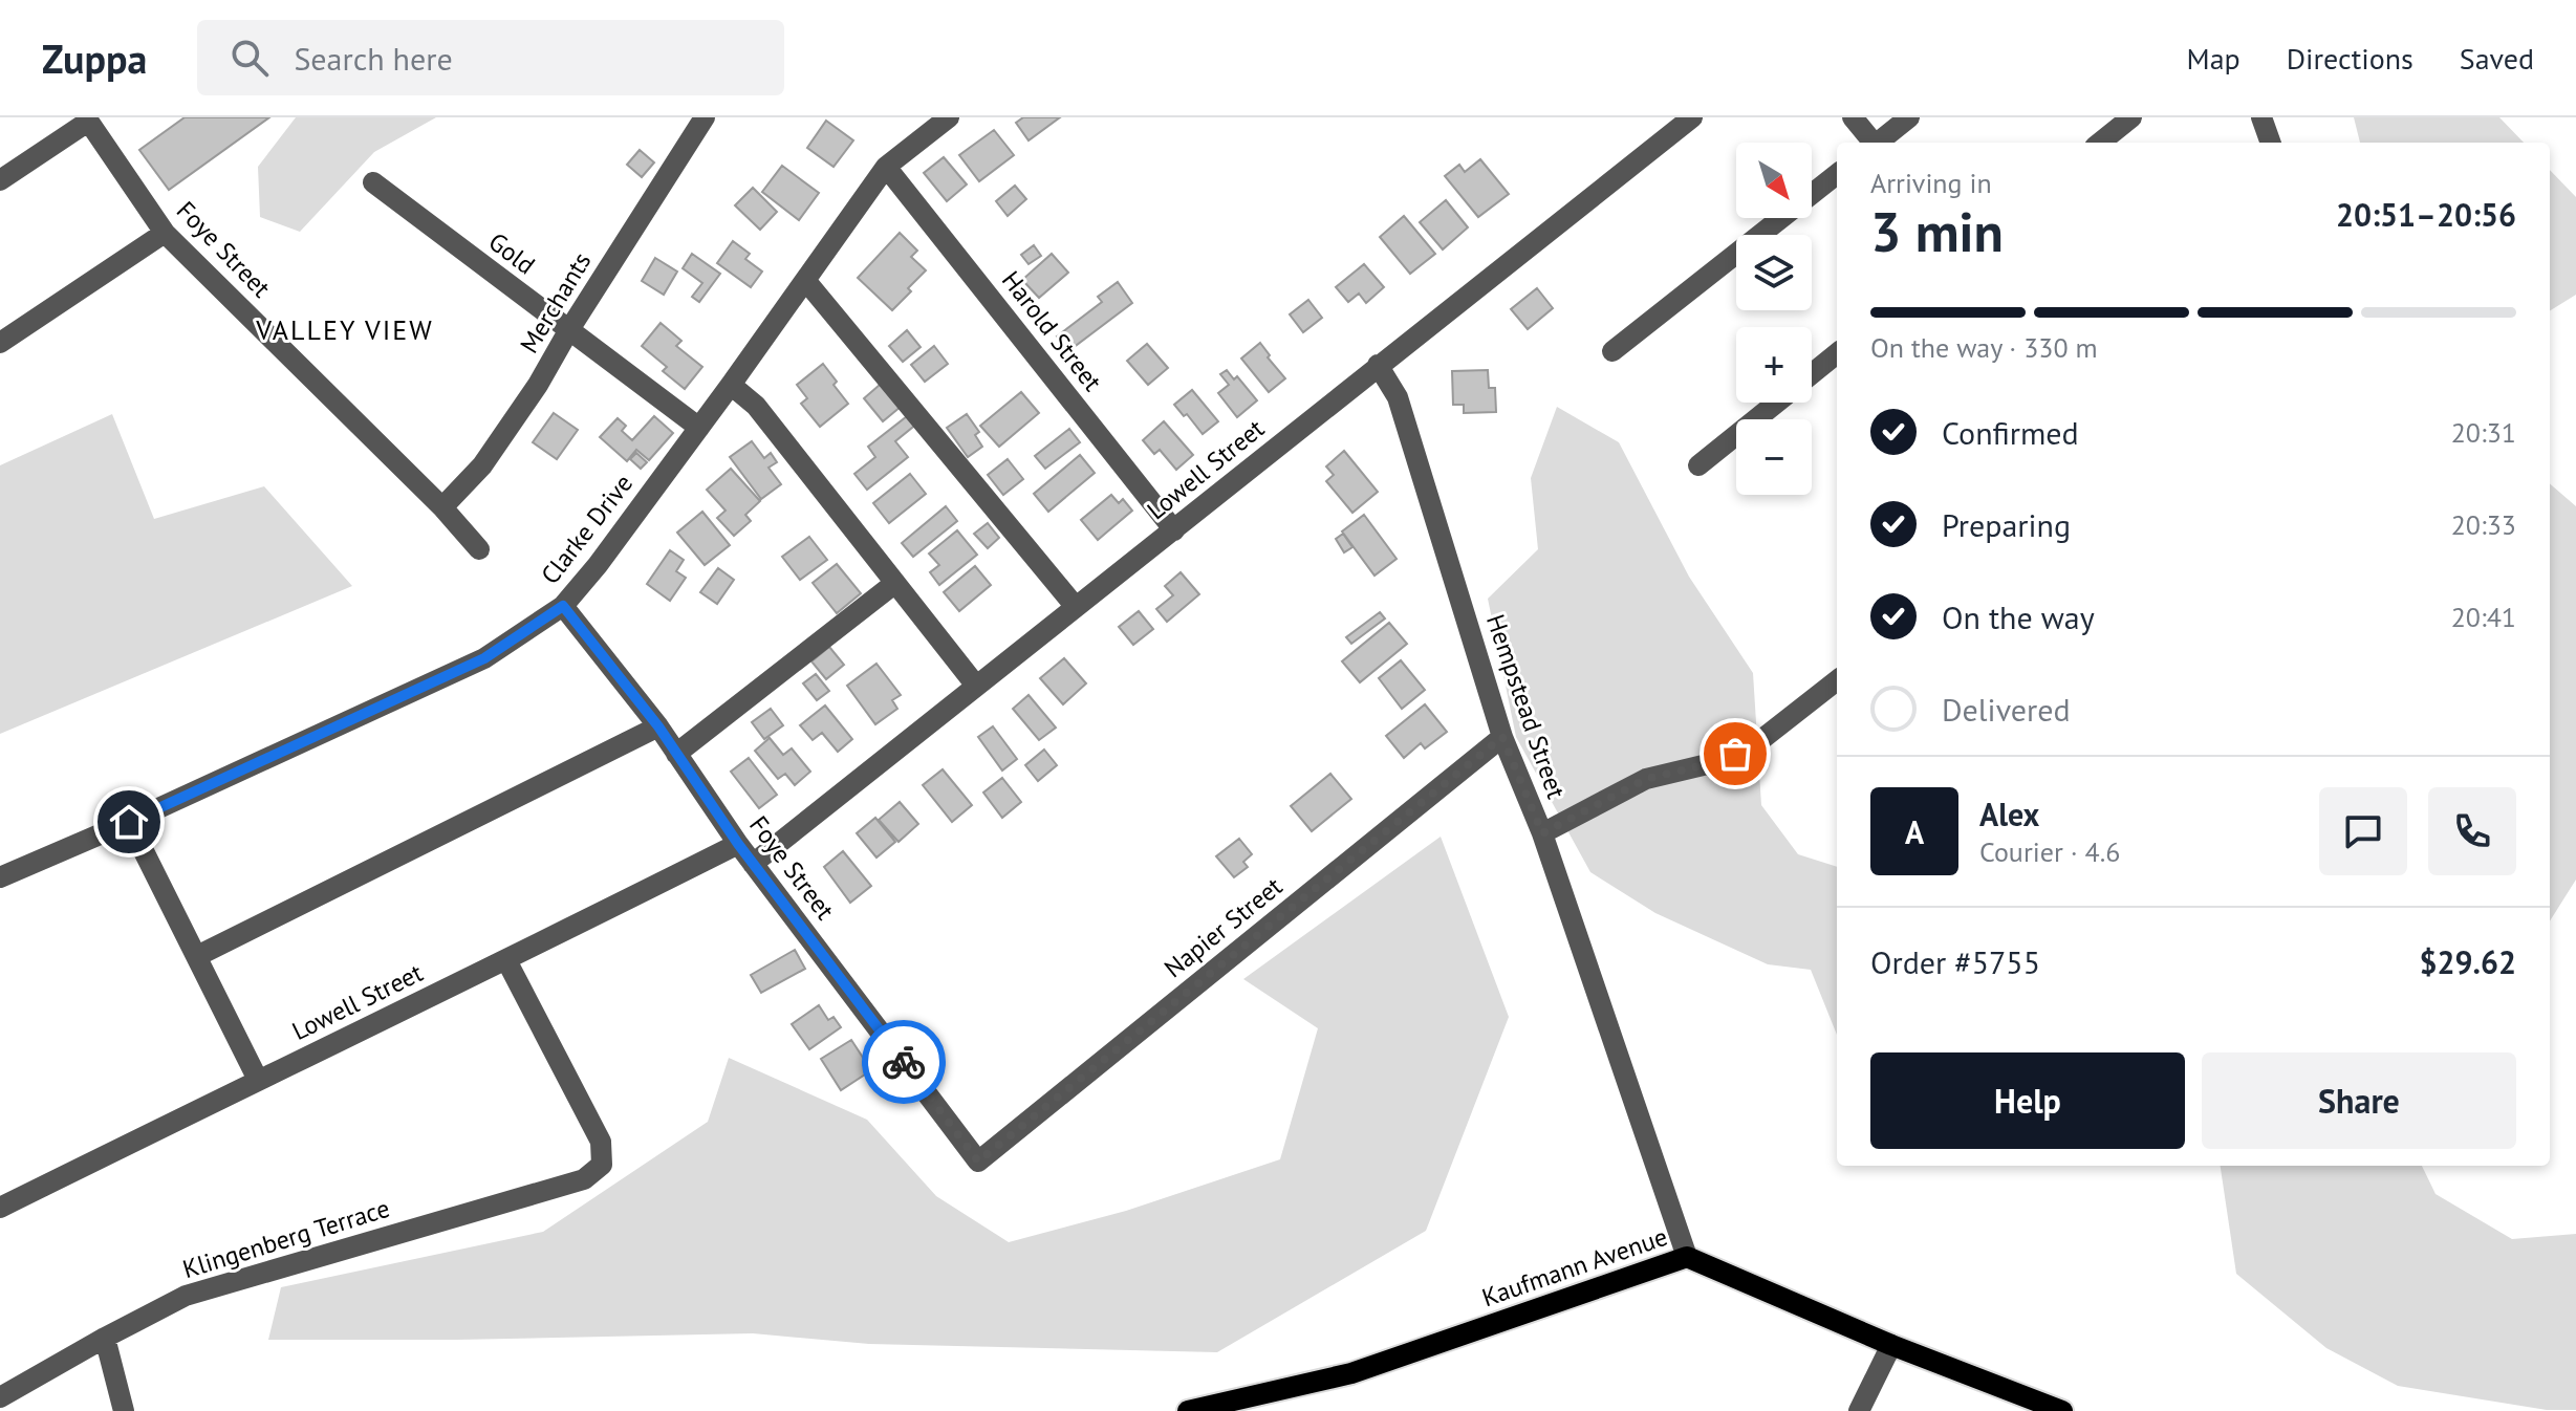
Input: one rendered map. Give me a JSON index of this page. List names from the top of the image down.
{
  "streets": {
    "main road": ["Kaufmann Avenue"],
    "street": [
      "Foye Street",
      "Gold",
      "Merchants",
      "Harold Street",
      "Lowell Street",
      "Clarke Drive",
      "Hempstead Street",
      "Napier Street",
      "Klingenberg Terrace"
    ]
  },
  "crossings": [
    ["Foye Street", "Merchants"],
    ["Foye Street", "Lowell Street"],
    ["Foye Street", "Clarke Drive"],
    ["Foye Street", "Napier Street"],
    ["Gold", "Merchants"],
    ["Gold", "Clarke Drive"],
    ["Harold Street", "Lowell Street"],
    ["Harold Street", "Clarke Drive"],
    ["Lowell Street", "Hempstead Street"],
    ["Lowell Street", "Klingenberg Terrace"],
    ["Hempstead Street", "Napier Street"],
    ["Hempstead Street", "Kaufmann Avenue"]
  ],
  "districts": ["VALLEY VIEW"],
  "north": "bottom right",
  "page": {
    "header": "Zuppa",
    "search": "Search here",
    "nav": ["Map", "Directions", "Saved"],
    "map_buttons": ["+", "−"],
    "heading": ["3 min", "Arriving in", "20:51–20:56"],
    "panel": [
      "Alex",
      "Courier · 4.6",
      "Order #5755",
      "$29.62"
    ],
    "bar": "On the way · 330 m",
    "list": [
      ["Confirmed", "20:31"],
      ["Preparing", "20:33"],
      ["On the way", "20:41"],
      "Delivered"
    ],
    "round": "A",
    "buttons": ["Help", "Share"]
  }
}
